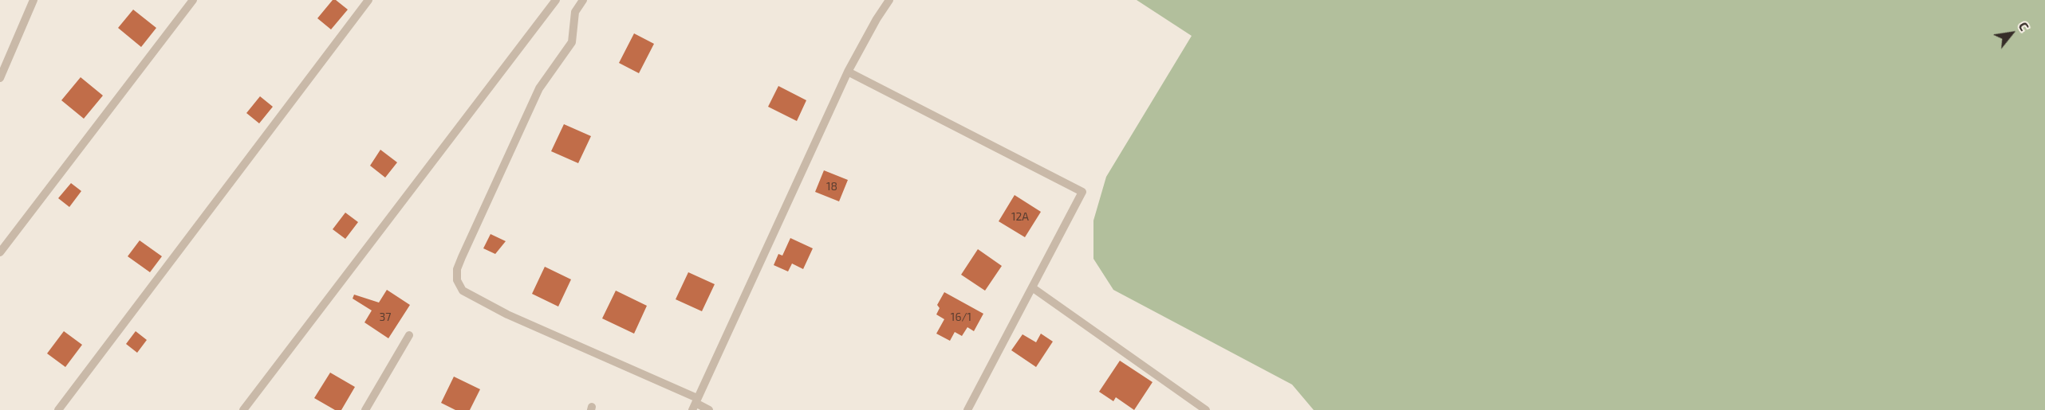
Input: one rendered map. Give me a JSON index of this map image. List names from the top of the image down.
{
  "house_numbers": [
    "18",
    "12А",
    "37",
    "16/1"
  ],
  "north": "top right"
}
